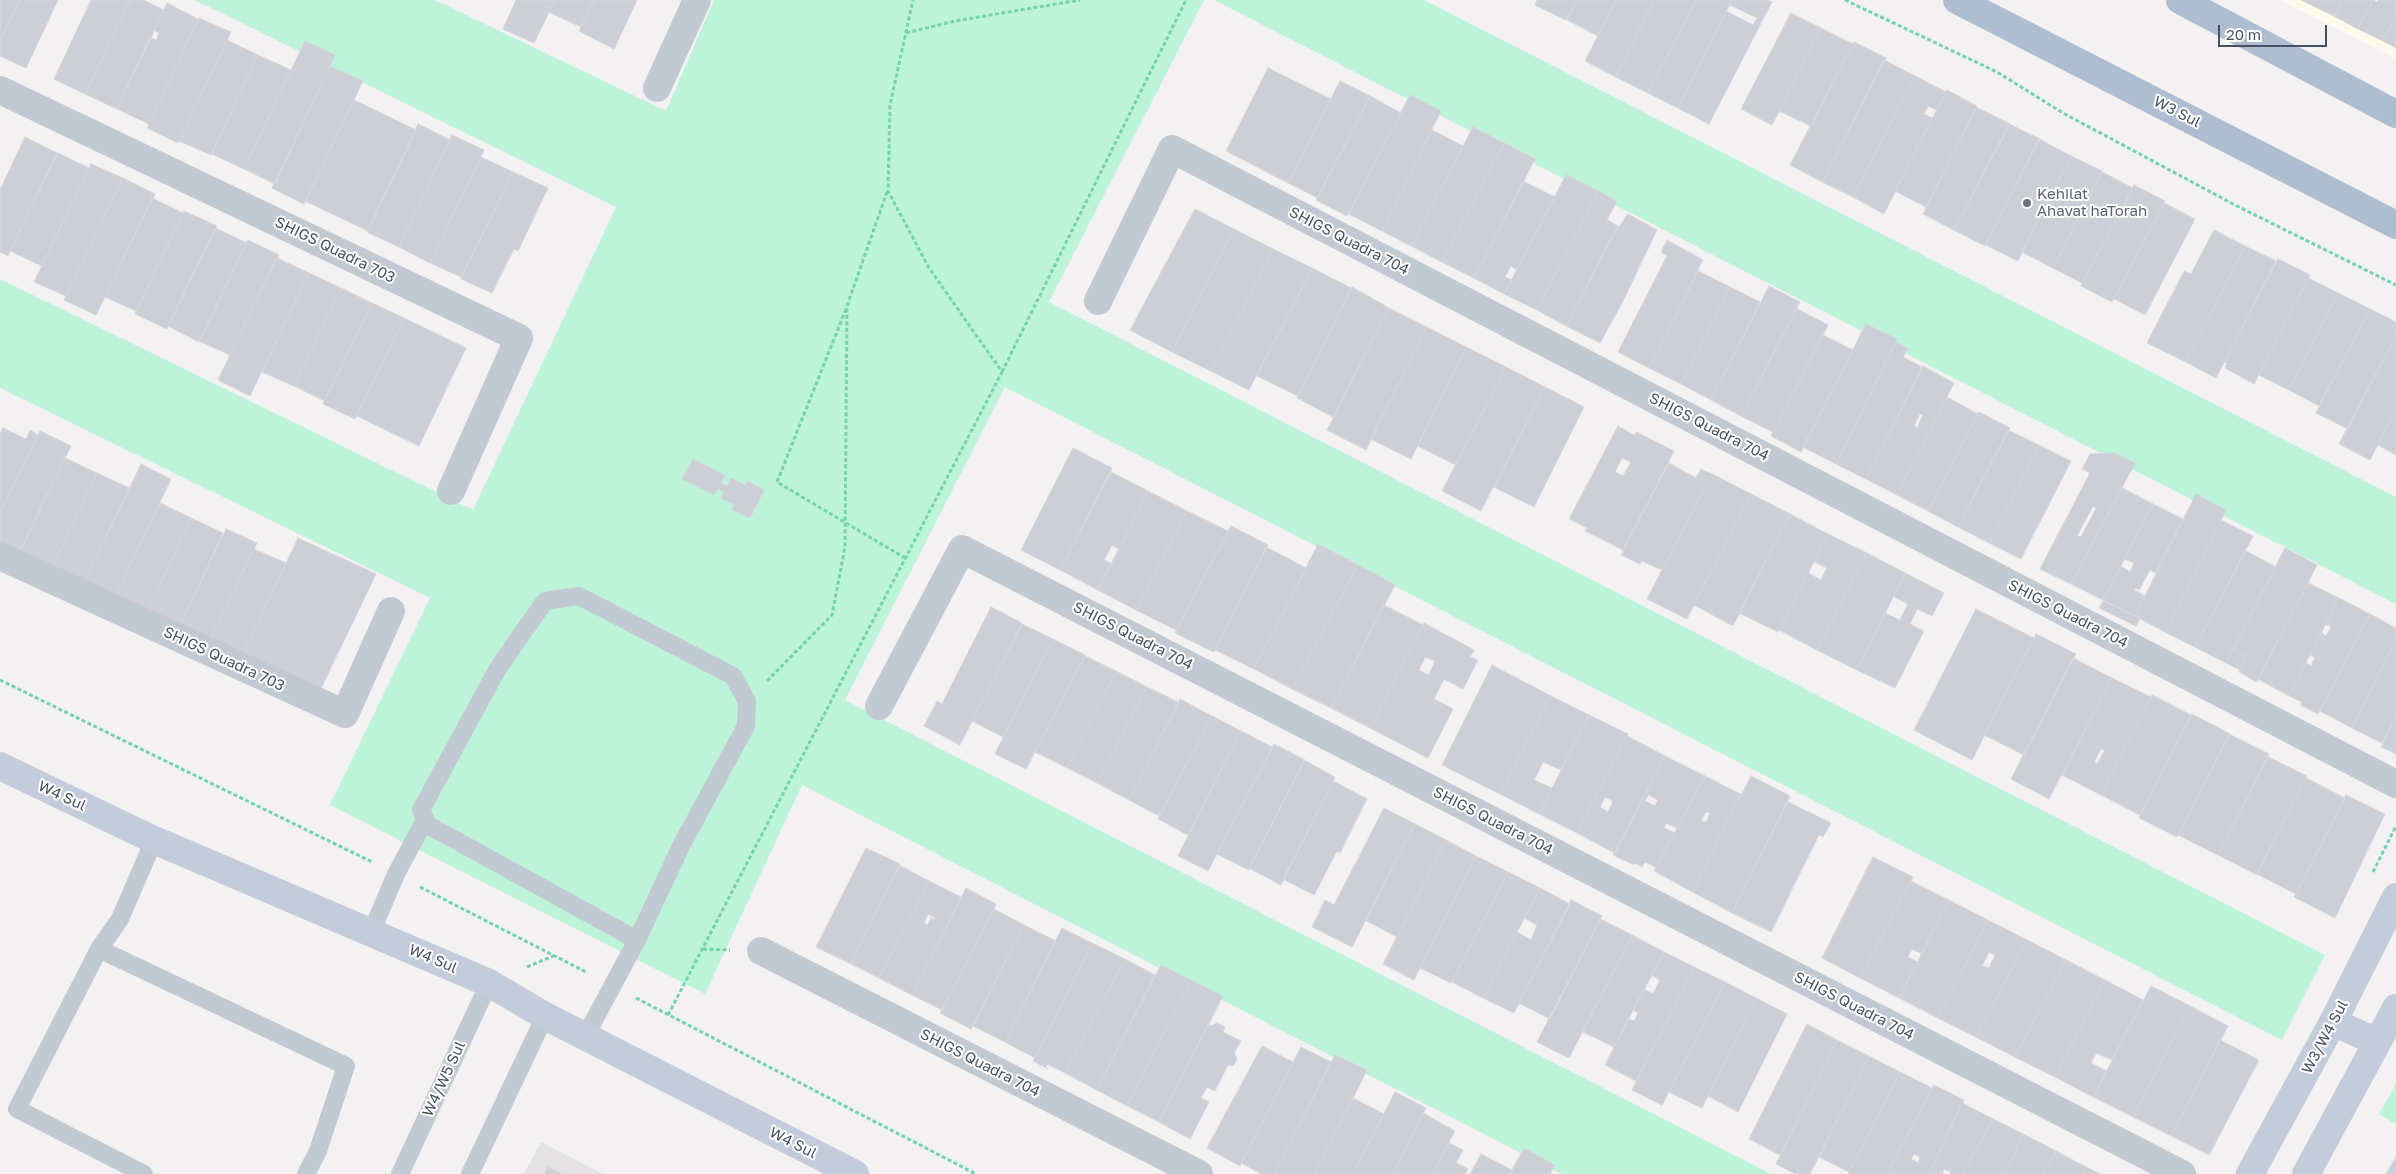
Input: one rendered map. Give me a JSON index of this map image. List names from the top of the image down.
{
  "streets": {
    "main road": ["W3 Sul", "W4 Sul", "W3/W4 Sul"],
    "street": ["SHIGS Quadra 704", "SHIGS Quadra 703"],
    "lane": ["W4/W5 Sul"]
  },
  "crossings": [
    ["W4 Sul", "W4/W5 Sul"]
  ],
  "places": ["Kehilat Ahavat haTorah"],
  "scale_bar": "20 m"
}
